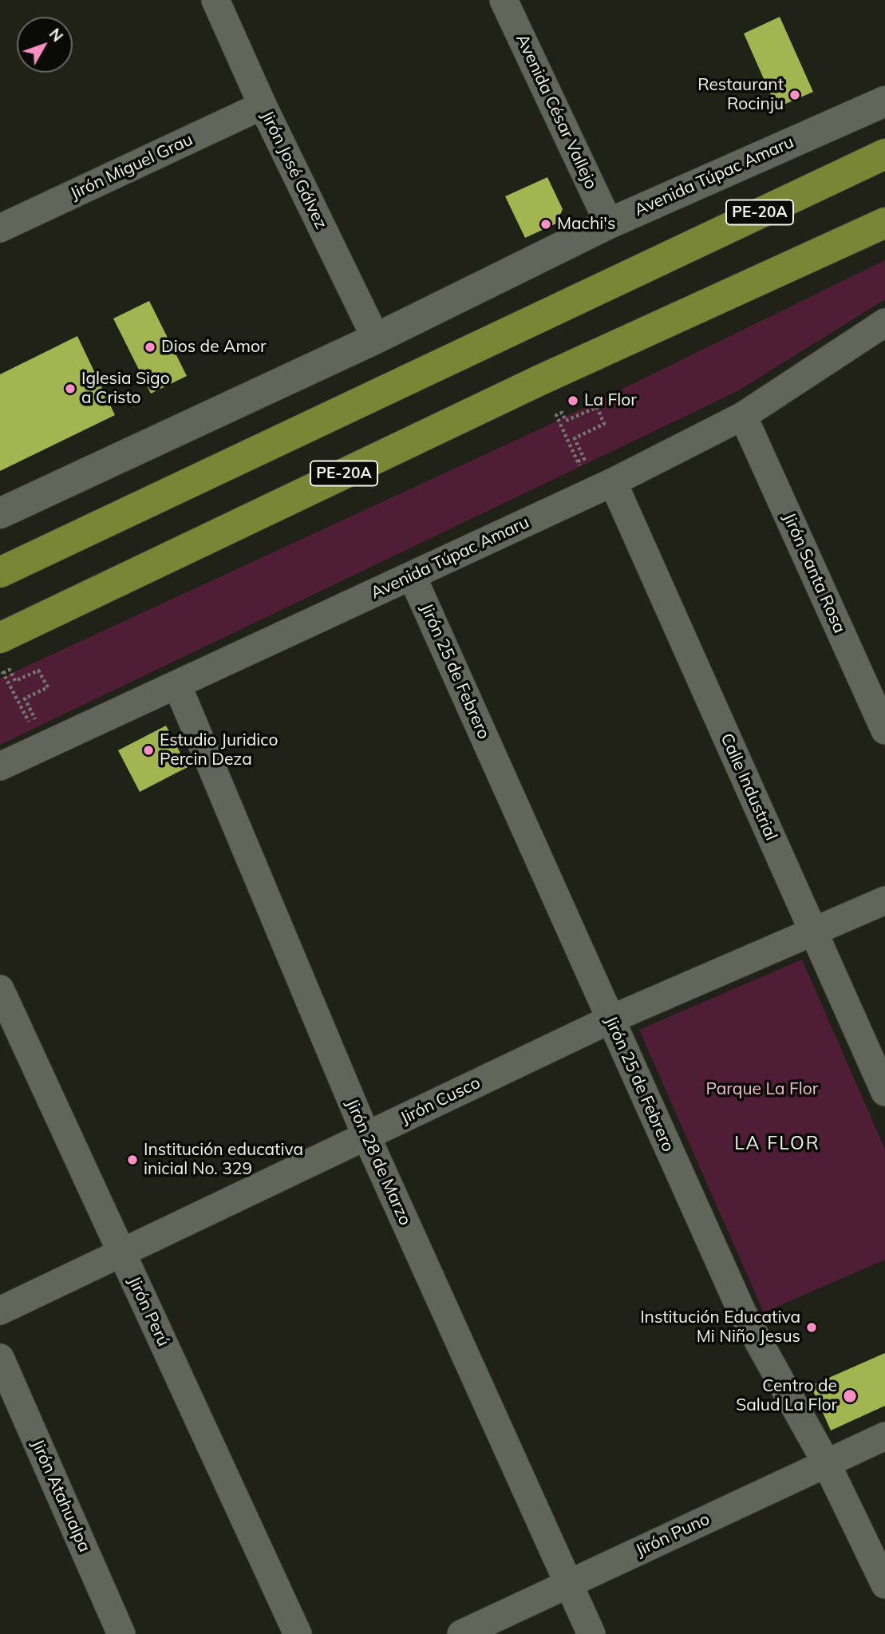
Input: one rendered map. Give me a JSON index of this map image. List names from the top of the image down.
{
  "streets": {
    "highway": ["PE-20A"],
    "street": [
      "Avenida César Vallejo",
      "Jirón Miguel Grau",
      "Jirón José Gálvez",
      "Avenida Túpac Amaru",
      "Jirón Santa Rosa",
      "Jirón 25 de Febrero",
      "Calle Industrial",
      "Jirón Cusco",
      "Jirón 28 de Marzo",
      "Jirón Perú",
      "Jirón Atahualpa",
      "Jirón Puno"
    ]
  },
  "crossings": [
    ["Avenida César Vallejo", "Avenida Túpac Amaru"],
    ["Jirón Miguel Grau", "Jirón José Gálvez"],
    ["Jirón José Gálvez", "Avenida Túpac Amaru"],
    ["Avenida Túpac Amaru", "Jirón Santa Rosa"],
    ["Avenida Túpac Amaru", "Jirón 25 de Febrero"],
    ["Avenida Túpac Amaru", "Calle Industrial"],
    ["Avenida Túpac Amaru", "Jirón 28 de Marzo"],
    ["Jirón 25 de Febrero", "Jirón Cusco"],
    ["Jirón 25 de Febrero", "Jirón Puno"],
    ["Calle Industrial", "Jirón Cusco"],
    ["Jirón Cusco", "Jirón 28 de Marzo"],
    ["Jirón Cusco", "Jirón Perú"],
    ["Jirón 28 de Marzo", "Jirón Puno"]
  ],
  "districts": ["LA FLOR"],
  "parks": ["Parque La Flor"],
  "places": [
    "Restaurant Rocinju",
    "Machi's",
    "Dios de Amor",
    "Iglesia Sigo a Cristo",
    "La Flor",
    "Estudio Juridico Percin Deza",
    "Institución educativa inicial No. 329",
    "Institución Educativa Mi Niño Jesus",
    "Centro de Salud La Flor"
  ],
  "north": "top right"
}
